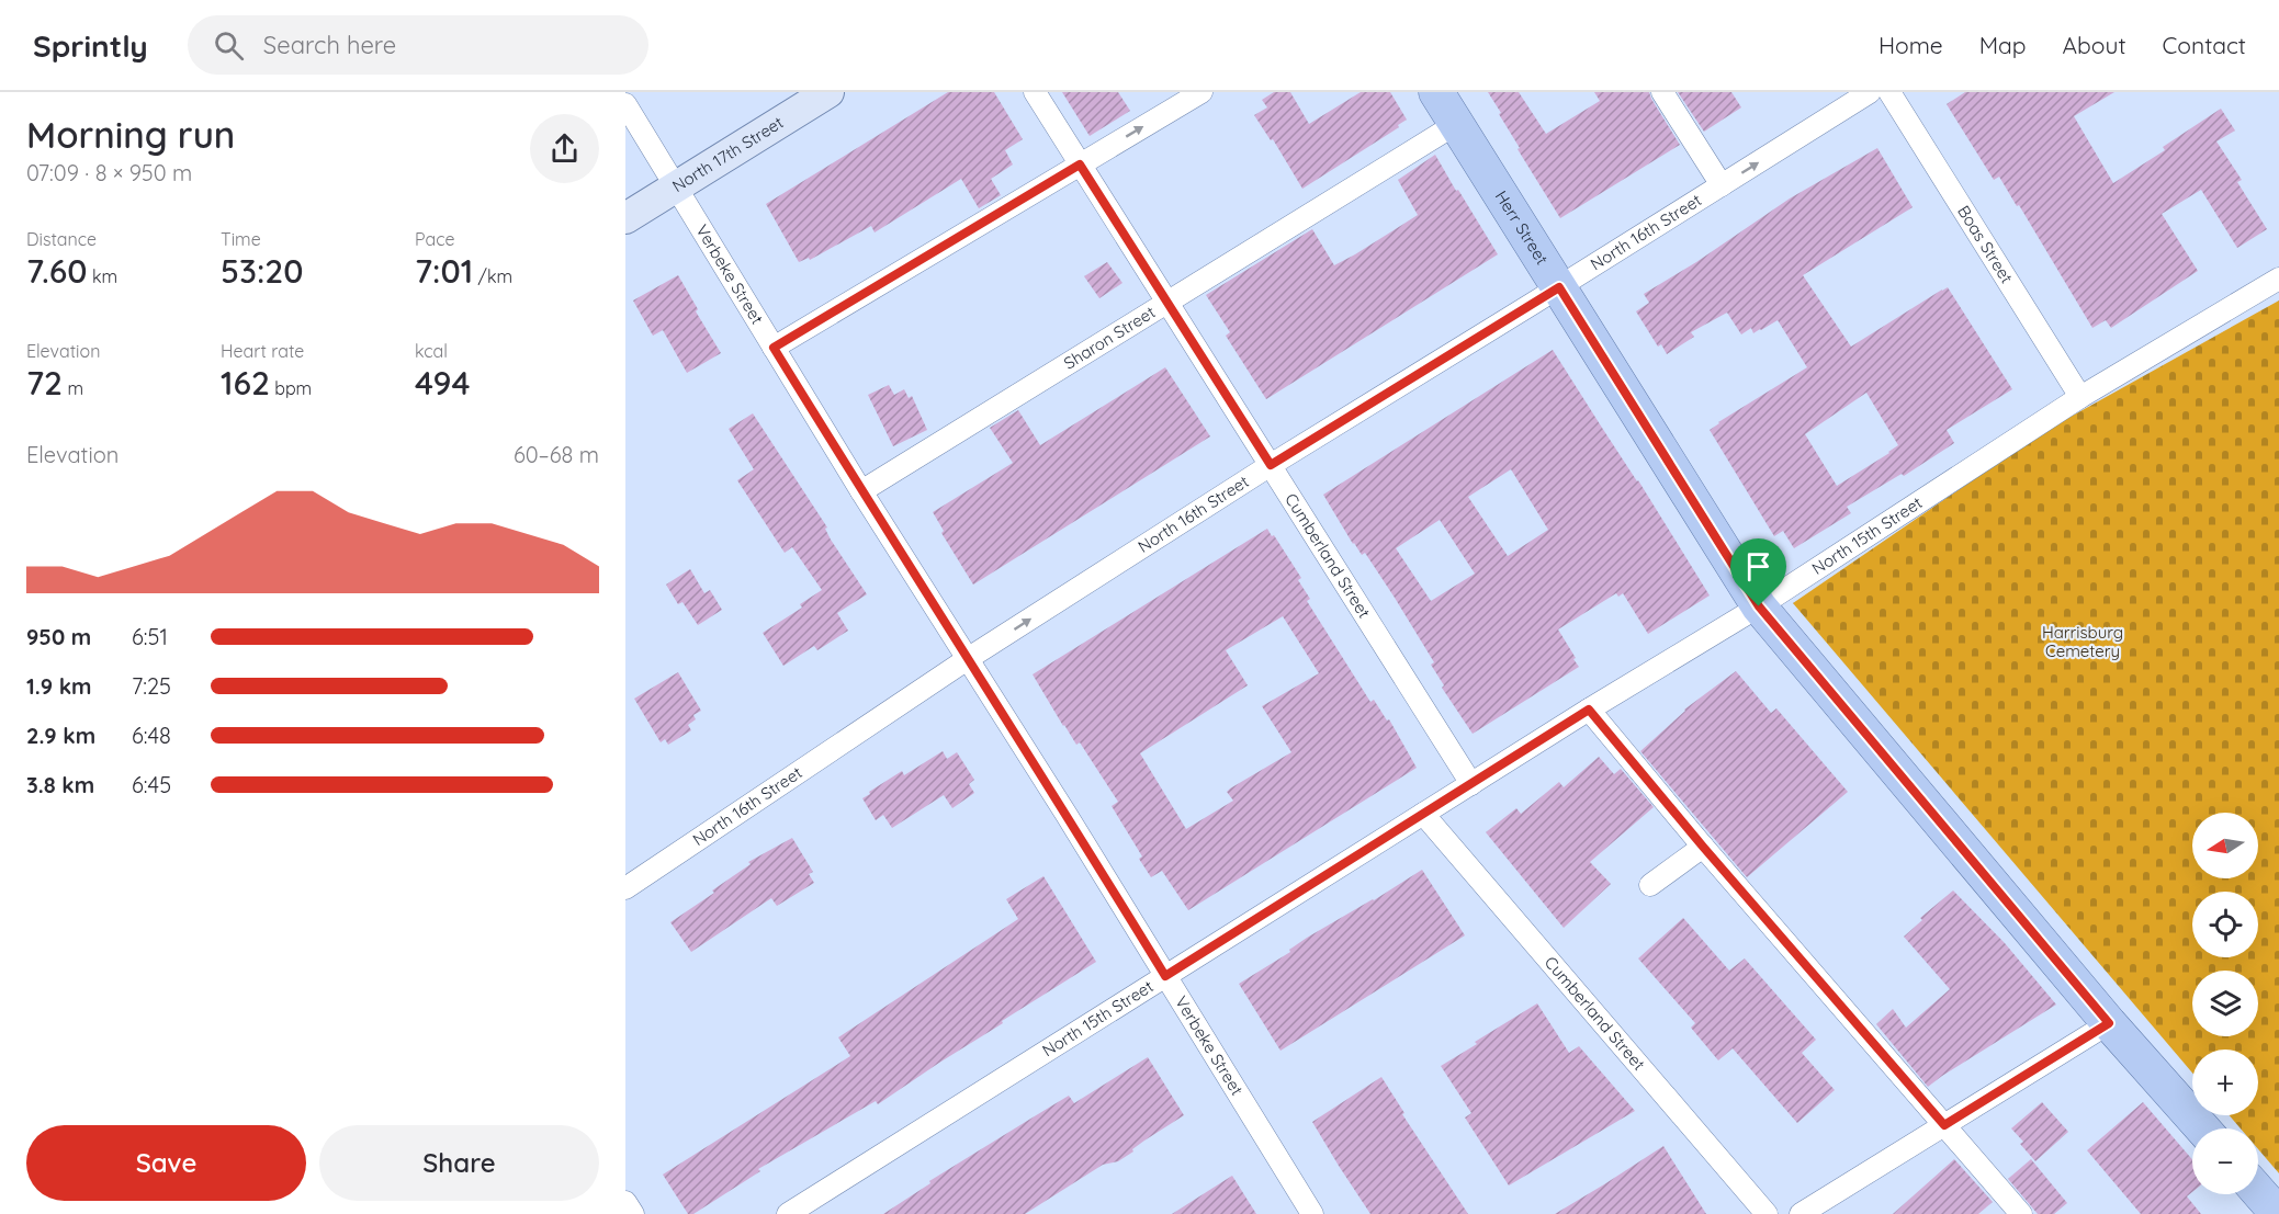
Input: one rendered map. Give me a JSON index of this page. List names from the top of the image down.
{
  "streets": {
    "main road": ["North 17th Street", "Herr Street"],
    "street": [
      "North 16th Street",
      "Boas Street",
      "Verbeke Street",
      "Sharon Street",
      "North 15th Street",
      "Cumberland Street"
    ]
  },
  "crossings": [
    ["North 17th Street", "Verbeke Street"],
    ["Herr Street", "North 16th Street"],
    ["Herr Street", "Sharon Street"],
    ["Herr Street", "North 15th Street"],
    ["North 16th Street", "Verbeke Street"],
    ["North 16th Street", "Cumberland Street"],
    ["Boas Street", "North 15th Street"],
    ["Verbeke Street", "Sharon Street"],
    ["Verbeke Street", "North 15th Street"],
    ["Sharon Street", "Cumberland Street"],
    ["North 15th Street", "Cumberland Street"]
  ],
  "one_way": ["North 16th Street"],
  "parks": ["Harrisburg Cemetery"],
  "north": "left",
  "page": {
    "header": "Sprintly",
    "search": "Search here",
    "nav": [
      "Home",
      "Map",
      "About",
      "Contact"
    ],
    "heading": ["Morning run", "07:09 · 8 × 950 m"],
    "stats": [
      ["Distance", "7.60 km"],
      ["Time", "53:20"],
      ["Pace", "7:01 /km"],
      ["Elevation", "72 m"],
      ["Heart rate", "162 bpm"],
      ["kcal", "494"]
    ],
    "chart": ["Elevation", "60–68 m"],
    "list": [
      {
        "name": "950 m",
        "note": "6:51"
      },
      {
        "name": "1.9 km",
        "note": "7:25"
      },
      {
        "name": "2.9 km",
        "note": "6:48"
      },
      {
        "name": "3.8 km",
        "note": "6:45"
      }
    ],
    "map_buttons": ["+", "−"],
    "buttons": ["Save", "Share"]
  }
}
